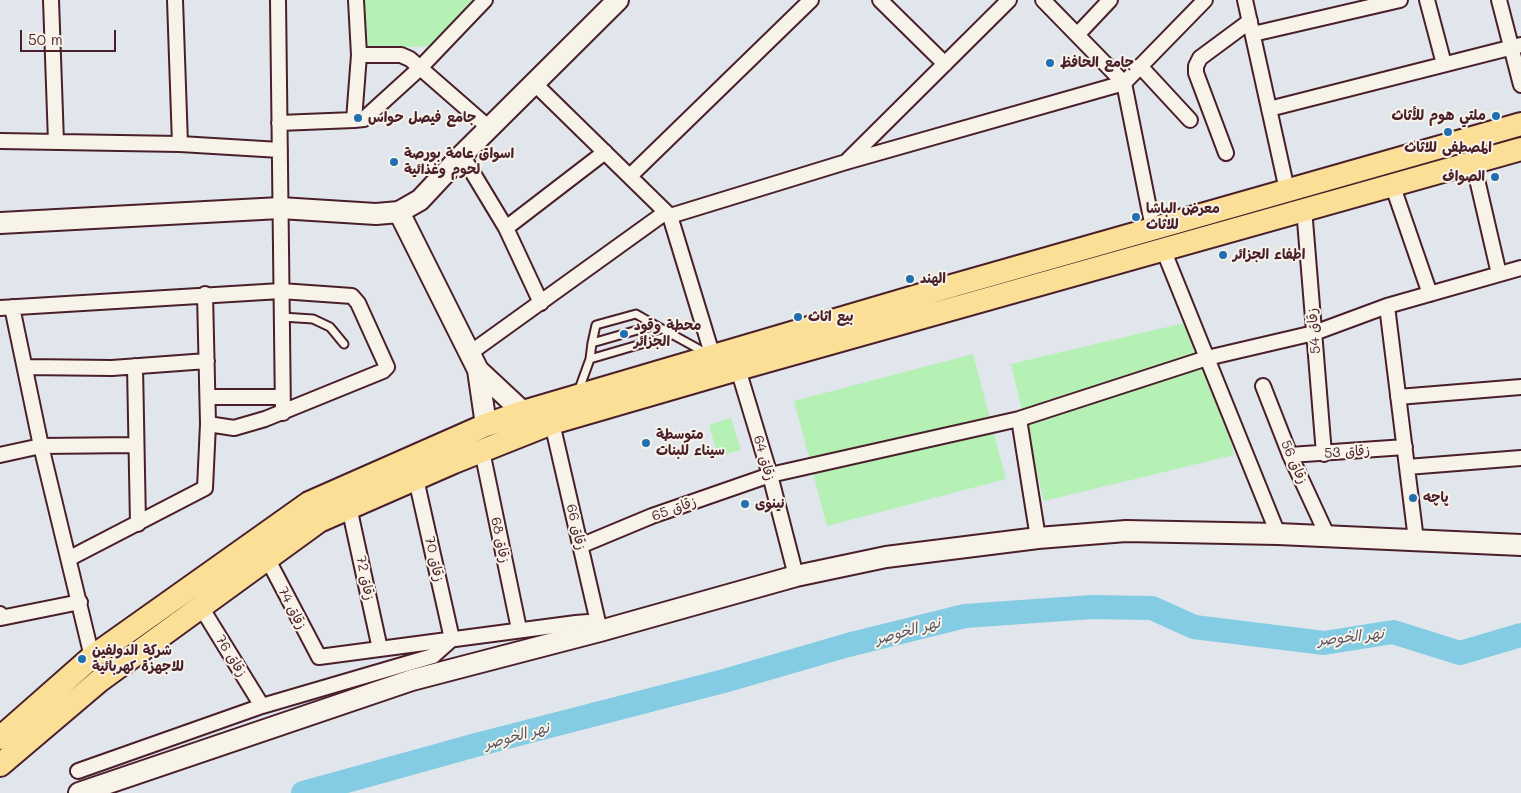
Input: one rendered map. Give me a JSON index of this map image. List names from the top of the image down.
{
  "streets": {
    "street": [
      "زقاق 54",
      "زقاق 53",
      "زقاق 64",
      "زقاق 56",
      "زقاق 65",
      "زقاق 66",
      "زقاق 68",
      "زقاق 70",
      "زقاق 72",
      "زقاق 74",
      "زقاق 76"
    ]
  },
  "crossings": [
    ["زقاق 54", "زقاق 53"],
    ["زقاق 54", "زقاق 65"],
    ["زقاق 53", "زقاق 56"],
    ["زقاق 64", "زقاق 65"],
    ["زقاق 65", "زقاق 66"],
    ["زقاق 72", "زقاق 74"]
  ],
  "water": ["نهر الخوصر"],
  "places": [
    "جامع الحافظ",
    "ملتي هوم للأثاث",
    "جامع فيصل حواس",
    "المصطفى للاثاث",
    "اسواق عامة بورصة لحوم وغذائية",
    "الصواف",
    "معرض الباشا للاثاث",
    "اطفاء الجزائر",
    "الهند",
    "بيع اثاث",
    "محطة وقود الجزائر",
    "متوسطة سيناء للبنات",
    "پاچه",
    "نينوى",
    "شركة الدولفين للاجهزة كهربائية"
  ],
  "scale_bar": "50 m"
}
